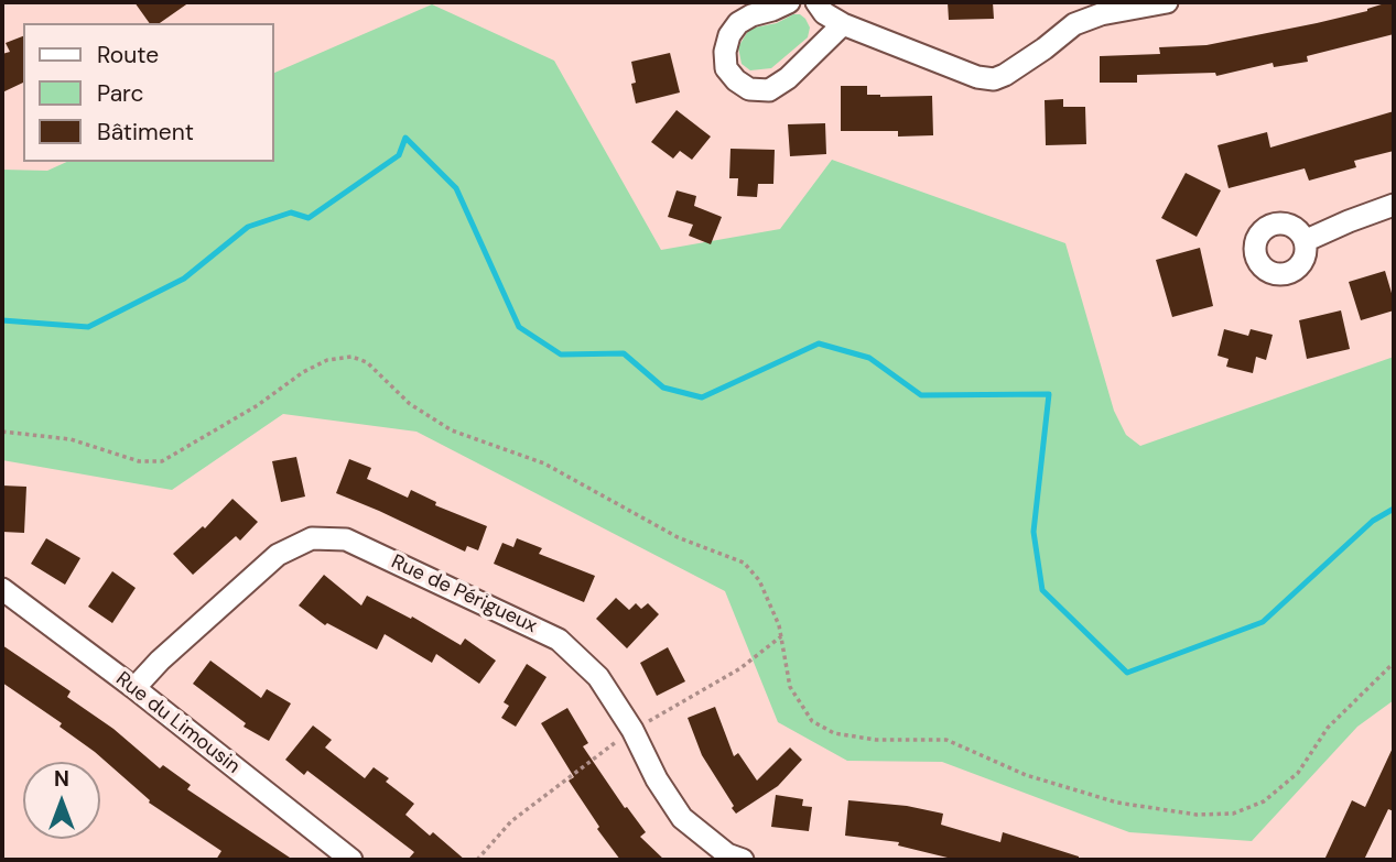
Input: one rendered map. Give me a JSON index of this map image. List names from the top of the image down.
{
  "streets": {
    "street": ["Rue de Périgueux", "Rue du Limousin"]
  },
  "crossings": [
    ["Rue de Périgueux", "Rue du Limousin"]
  ],
  "legend": ["Route", "Parc", "Bâtiment"],
  "north": "top"
}
